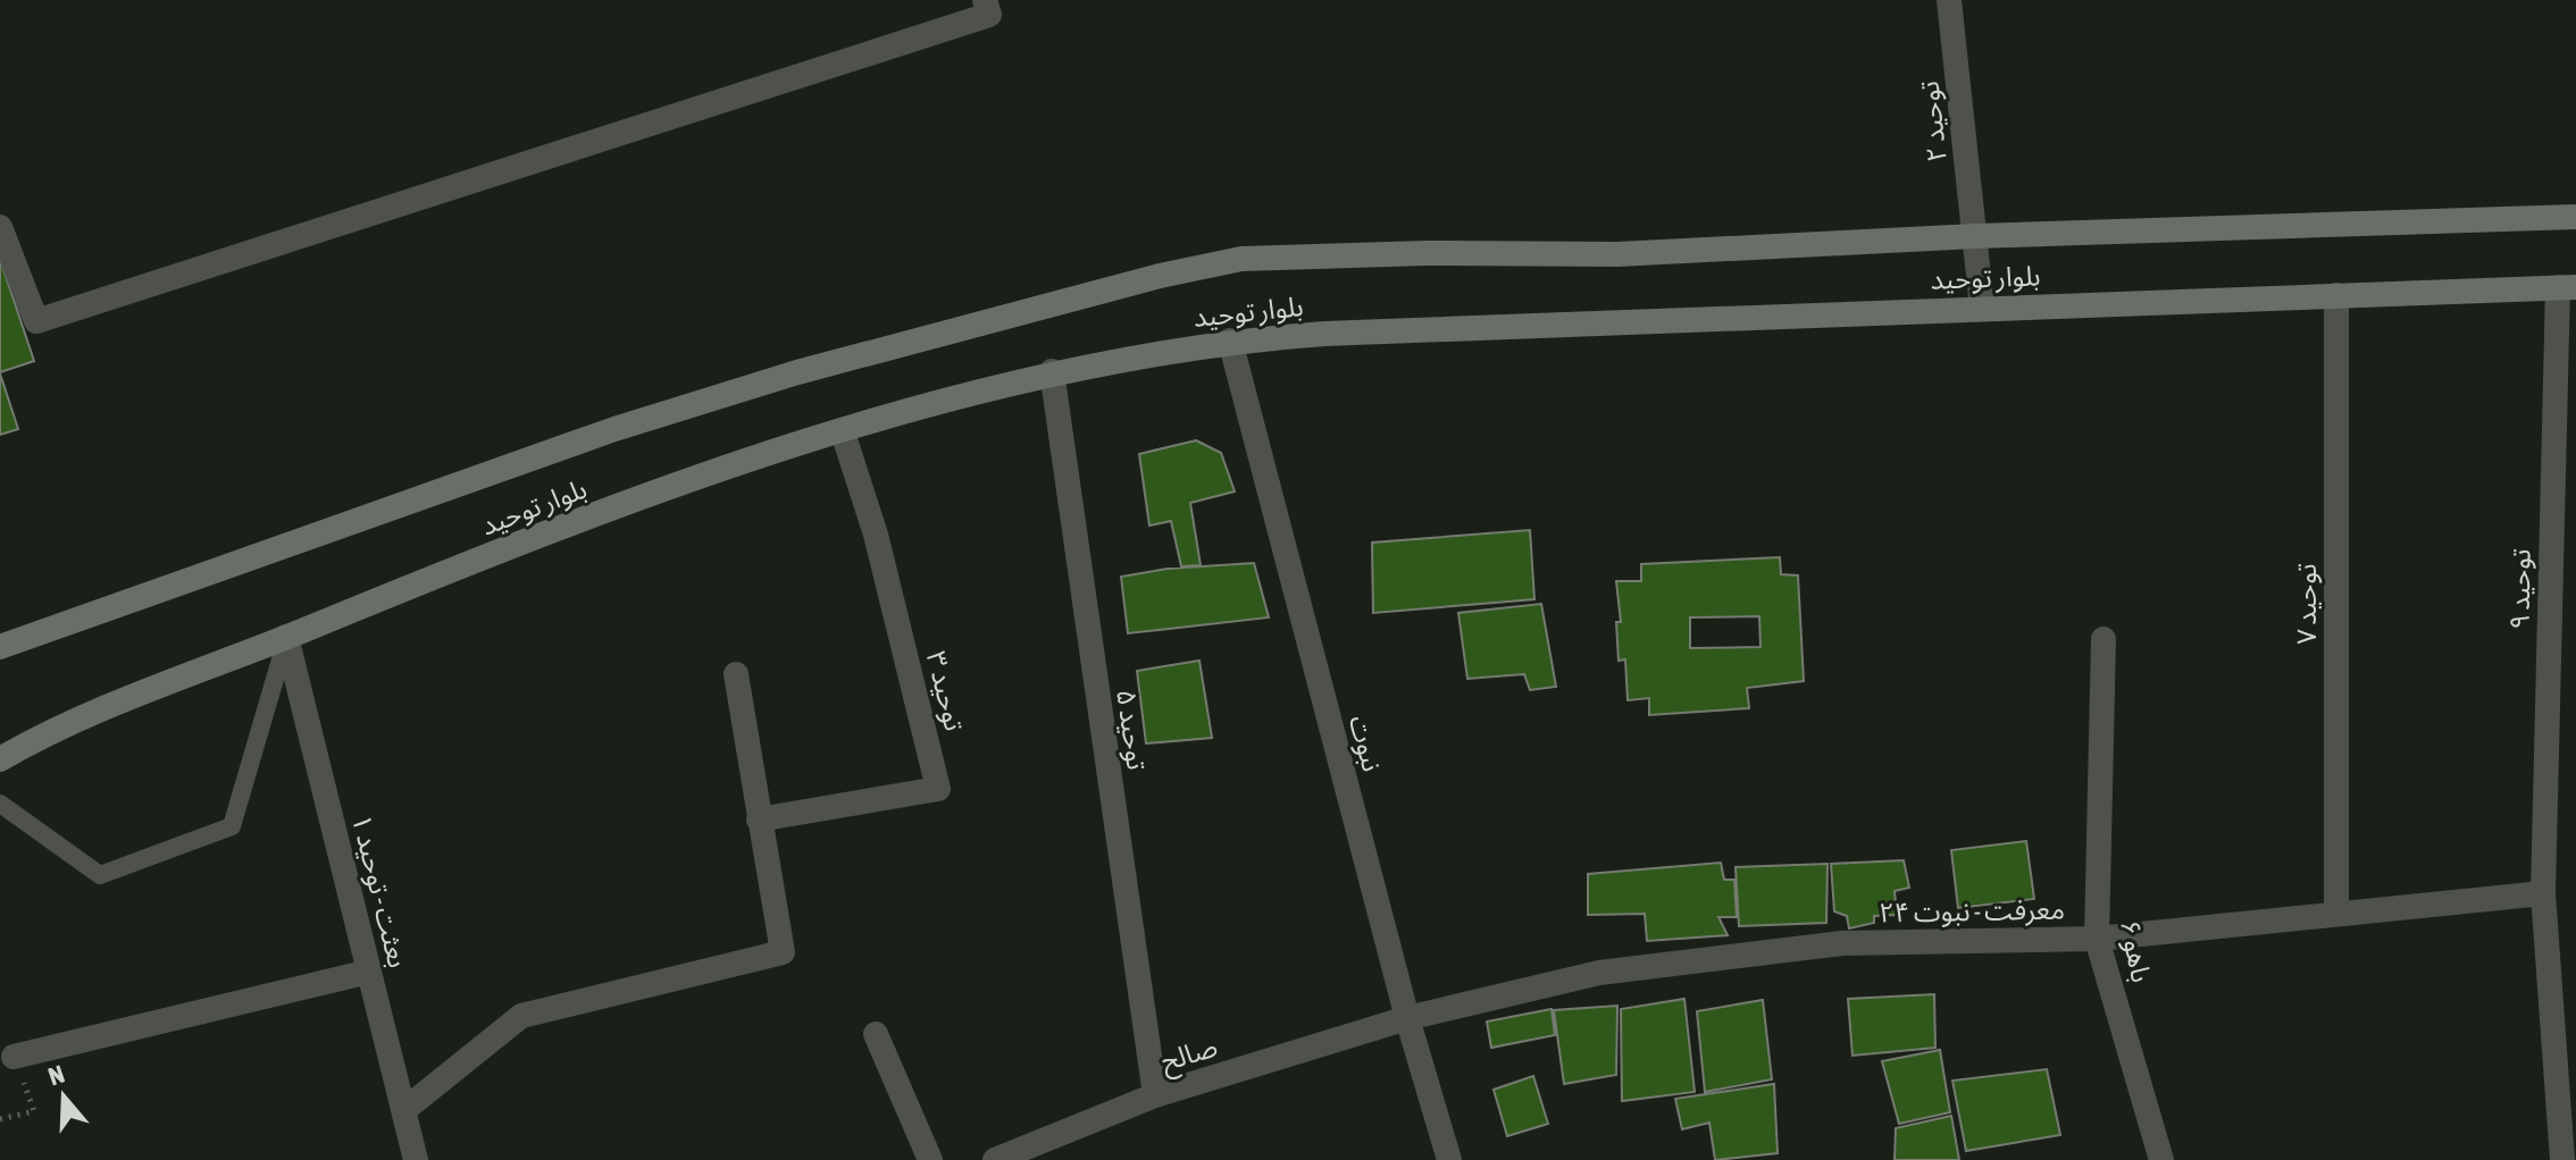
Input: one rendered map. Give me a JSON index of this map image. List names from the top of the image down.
{
  "streets": {
    "main road": ["بلوار توحید"],
    "street": [
      "توحید ۲",
      "توحید ۹",
      "توحید ۷",
      "توحید ۳",
      "توحید ۵",
      "نبوت",
      "بعثت - توحید ۱",
      "معرفت - نبوت ۲۴",
      "باهو ۶",
      "صالح"
    ]
  },
  "crossings": [
    ["توحید ۲", "بلوار توحید"],
    ["بلوار توحید", "توحید ۹"],
    ["بلوار توحید", "توحید ۷"],
    ["بلوار توحید", "توحید ۳"],
    ["بلوار توحید", "توحید ۵"],
    ["بلوار توحید", "نبوت"],
    ["بلوار توحید", "بعثت - توحید ۱"],
    ["توحید ۹", "معرفت - نبوت ۲۴"],
    ["توحید ۷", "معرفت - نبوت ۲۴"],
    ["توحید ۵", "صالح"],
    ["نبوت", "معرفت - نبوت ۲۴"],
    ["نبوت", "صالح"],
    ["معرفت - نبوت ۲۴", "باهو ۶"],
    ["معرفت - نبوت ۲۴", "صالح"]
  ],
  "north": "top"
}
